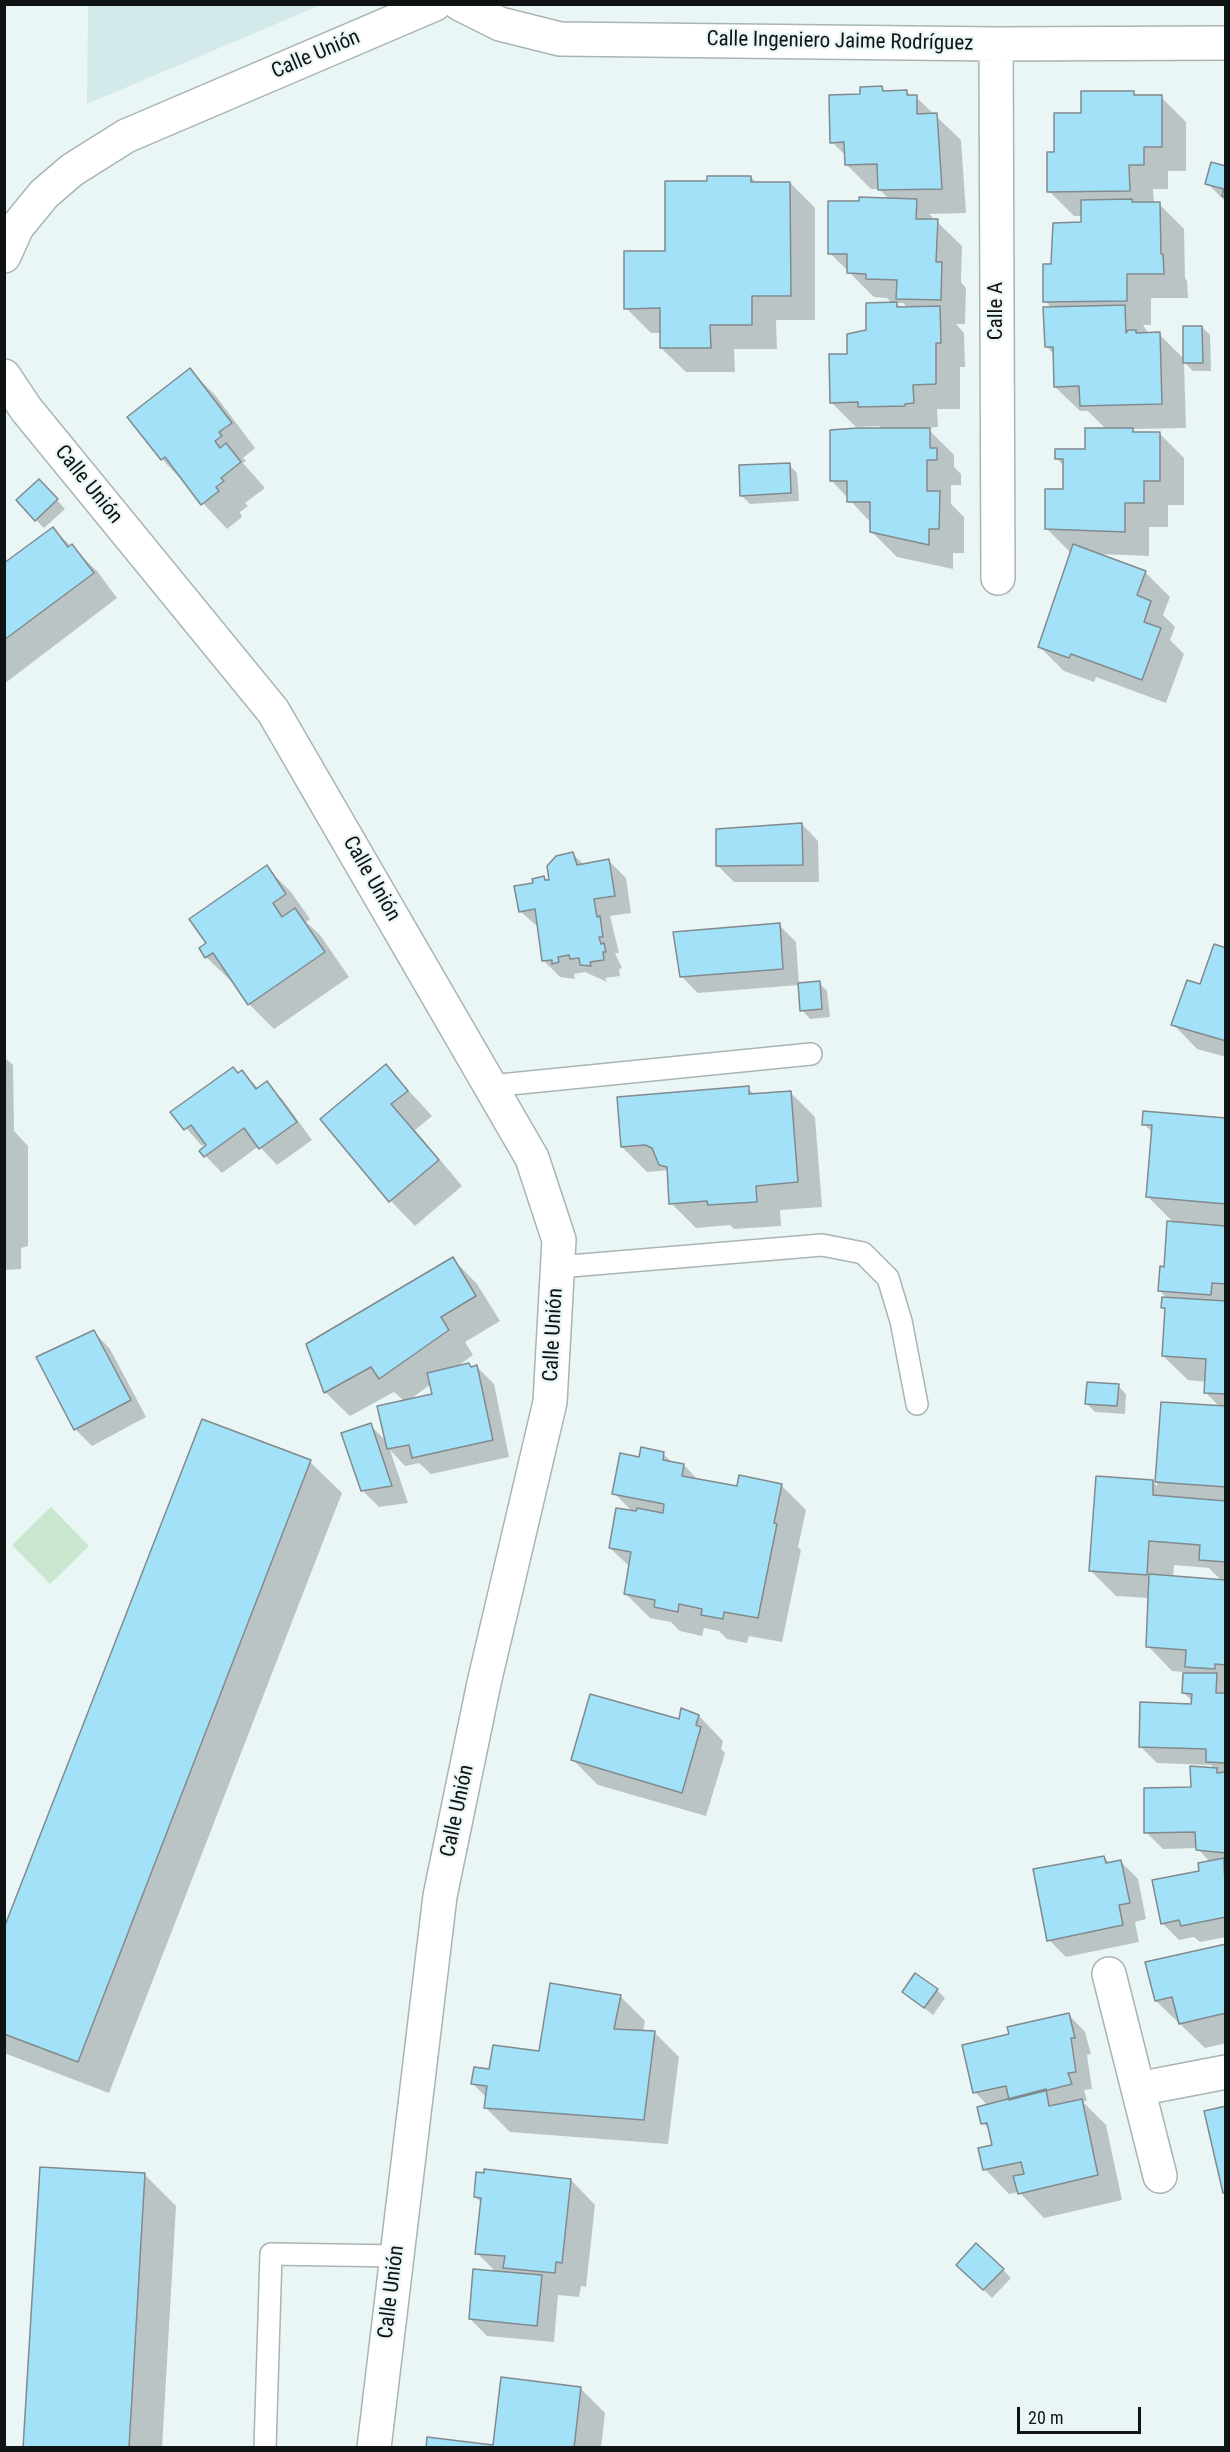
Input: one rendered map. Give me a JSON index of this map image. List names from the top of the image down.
{
  "streets": {
    "street": ["Calle Ingeniero Jaime Rodríguez", "Calle Unión", "Calle A"]
  },
  "crossings": [
    ["Calle Ingeniero Jaime Rodríguez", "Calle A"]
  ],
  "scale_bar": "20 m"
}
